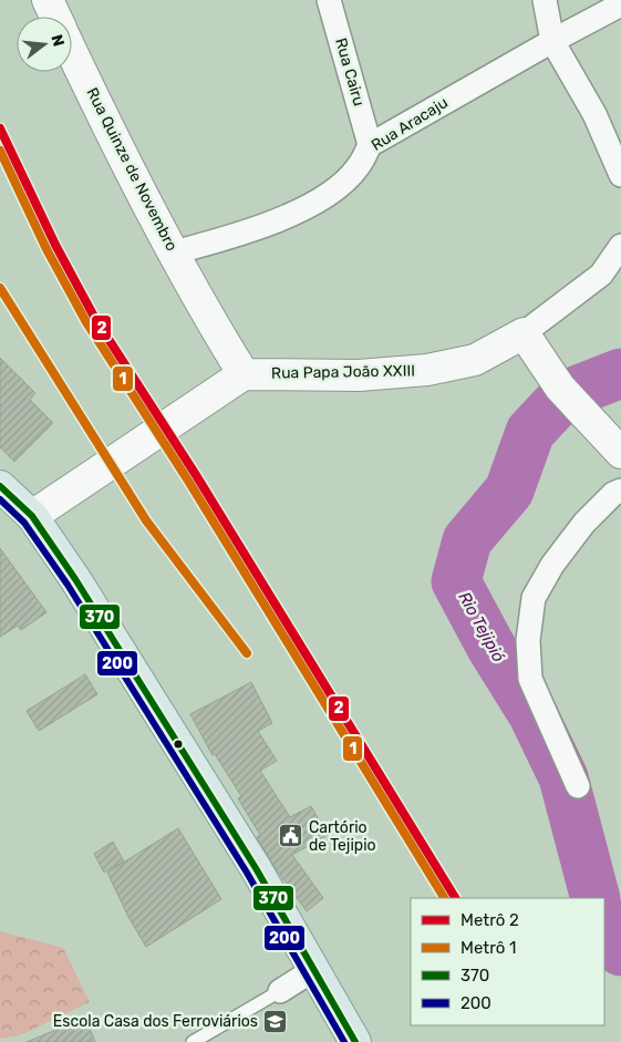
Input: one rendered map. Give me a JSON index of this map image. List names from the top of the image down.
{
  "streets": {
    "street": [
      "Rua Cairu",
      "Rua Aracaju",
      "Rua Quinze de Novembro",
      "Rua Papa João XXIII"
    ]
  },
  "crossings": [
    ["Rua Cairu", "Rua Aracaju"],
    ["Rua Aracaju", "Rua Quinze de Novembro"],
    ["Rua Quinze de Novembro", "Rua Papa João XXIII"]
  ],
  "water": ["Rio Tejipió"],
  "places": {
    "public building": ["Cartório de Tejipio"],
    "school or university": ["Escola Casa dos Ferroviários"]
  },
  "lines": [
    "metro line 2",
    "metro line 1",
    "transit line 370",
    "transit line 200"
  ],
  "legend": [
    "Metrô 2",
    "Metrô 1",
    "370",
    "200"
  ],
  "north": "right"
}
